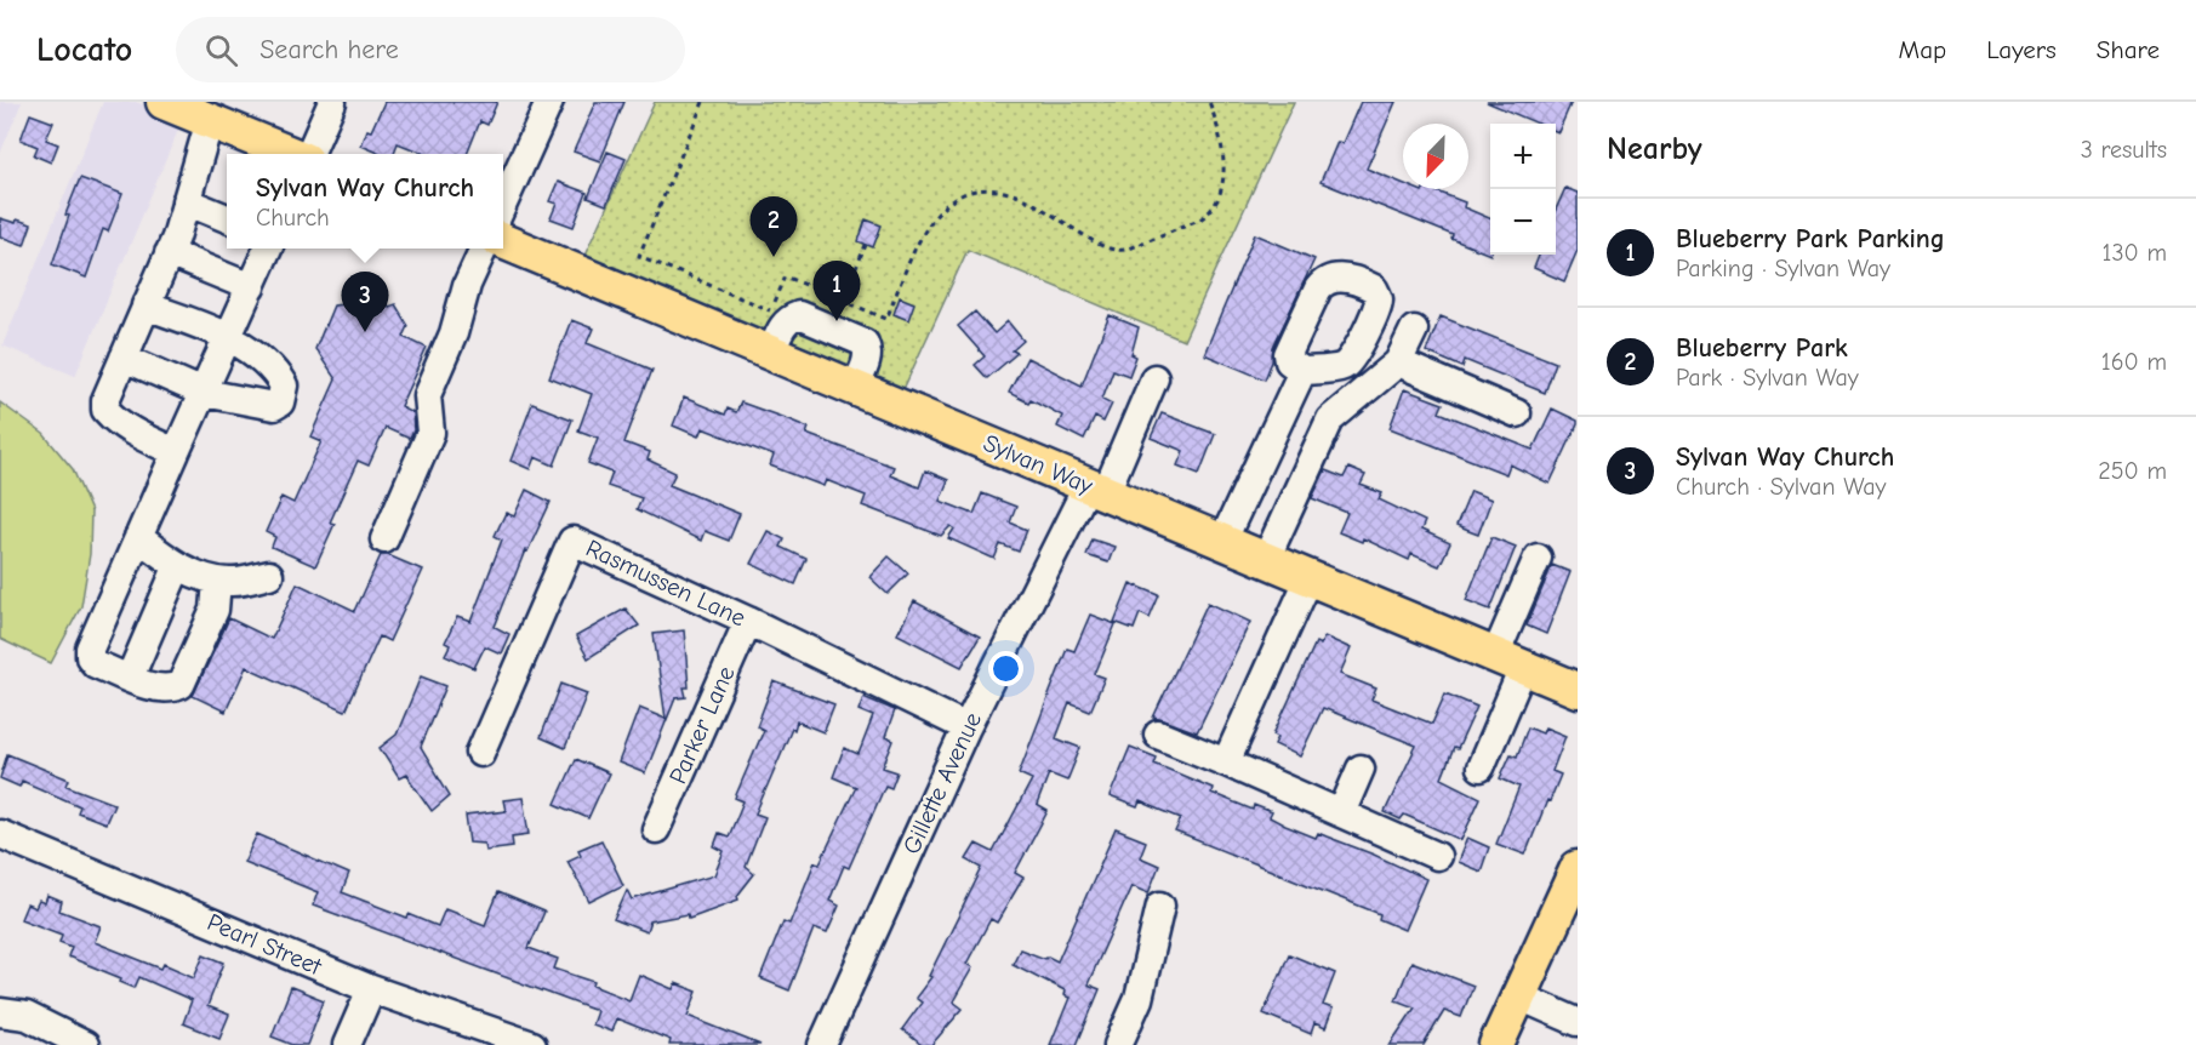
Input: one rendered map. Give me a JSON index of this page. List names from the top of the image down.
{
  "streets": {
    "main road": ["Sylvan Way"],
    "street": [
      "Rasmussen Lane",
      "Parker Lane",
      "Gillette Avenue",
      "Pearl Street"
    ]
  },
  "crossings": [
    ["Sylvan Way", "Gillette Avenue"],
    ["Rasmussen Lane", "Parker Lane"],
    ["Rasmussen Lane", "Gillette Avenue"]
  ],
  "north": "bottom left",
  "page": {
    "header": "Locato",
    "search": "Search here",
    "nav": ["Map", "Layers", "Share"],
    "heading": ["Nearby", "3 results"],
    "map_buttons": ["+", "−"],
    "popup": ["Sylvan Way Church", "Church"],
    "pins": ["2", "1", "3"],
    "list": [
      {
        "mark": "1",
        "name": "Blueberry Park Parking",
        "note": "Parking · Sylvan Way",
        "value": "130 m"
      },
      {
        "mark": "2",
        "name": "Blueberry Park",
        "note": "Park · Sylvan Way",
        "value": "160 m"
      },
      {
        "mark": "3",
        "name": "Sylvan Way Church",
        "note": "Church · Sylvan Way",
        "value": "250 m"
      }
    ]
  }
}
